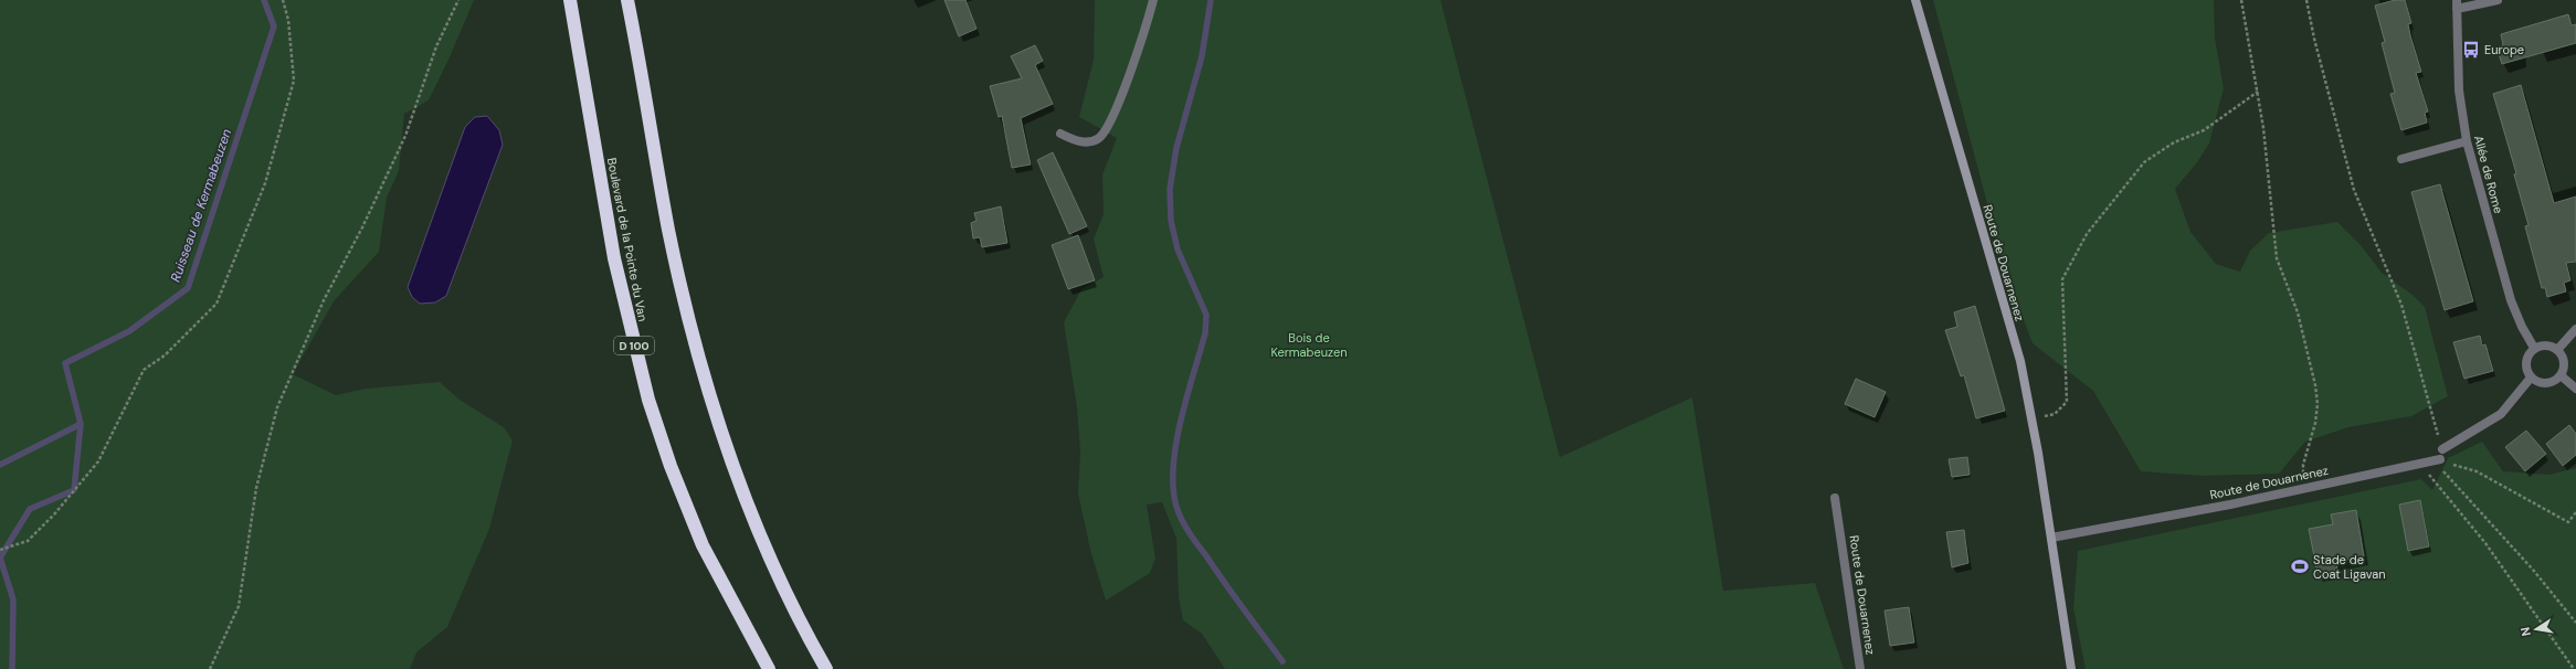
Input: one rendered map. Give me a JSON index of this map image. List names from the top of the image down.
{
  "streets": {
    "highway": ["Boulevard de la Pointe du Van", "D 100"],
    "main road": ["Route de Douarnenez"],
    "street": ["Allée de Rome"]
  },
  "water": ["Ruisseau de Kermabeuzen"],
  "parks": ["Bois de Kermabeuzen"],
  "places": {
    "bus stop": ["Europe"],
    "sports": ["Stade de Coat Ligavan"]
  },
  "north": "left"
}
